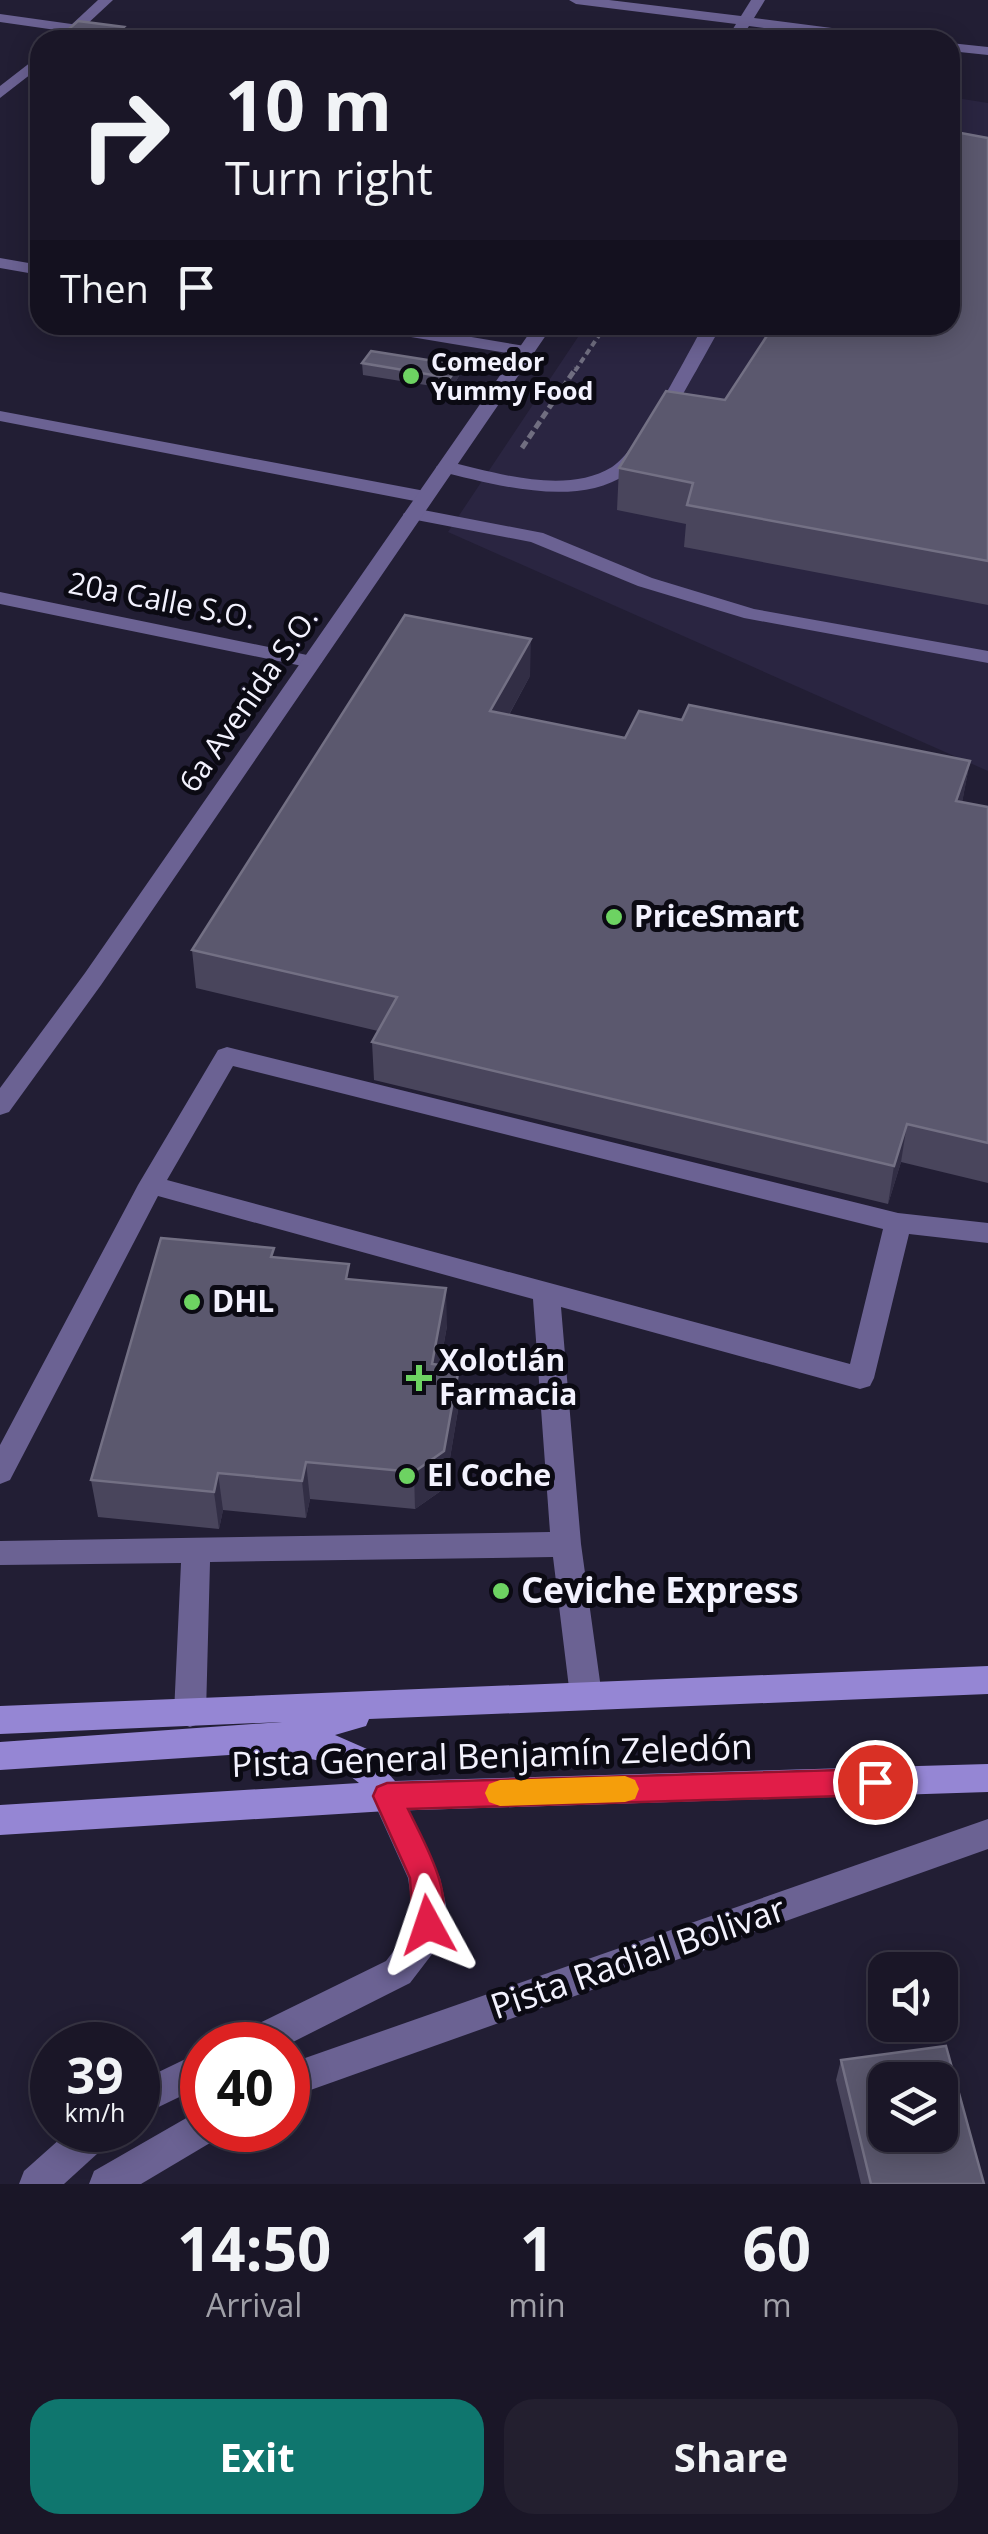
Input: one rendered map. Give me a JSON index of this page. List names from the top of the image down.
{
  "streets": {
    "main road": ["Pista General Benjamín Zeledón"],
    "street": ["20a Calle S.O.", "6a Avenida S.O.", "Pista Radial Bolivar"]
  },
  "crossings": [
    ["20a Calle S.O.", "6a Avenida S.O."]
  ],
  "places": {
    "other": [
      "Comedor Yummy Food",
      "PriceSmart",
      "DHL",
      "El Coche",
      "Ceviche Express"
    ],
    "health": ["Xolotlán Farmacia"]
  },
  "page": {
    "turn": ["10 m", "Turn right"],
    "then": "Then",
    "speed": "39 km/h",
    "limit": "40",
    "eta": [
      "14:50",
      "Arrival",
      "1",
      "min",
      "60",
      "m"
    ],
    "buttons": ["Exit", "Share"]
  }
}
